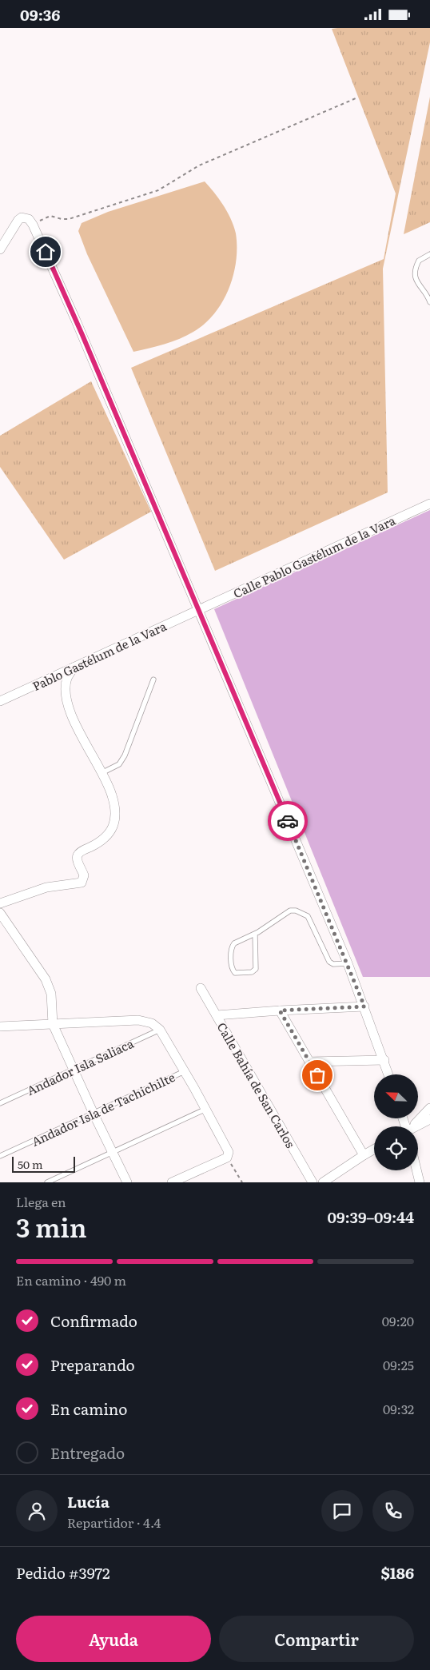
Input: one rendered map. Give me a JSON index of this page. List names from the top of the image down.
{
  "streets": {
    "street": ["Calle Pablo Gastélum de la Vara", "Pablo Gastélum de la Vara", "Calle Bahía de San Carlos"],
    "lane": ["Andador Isla Saliaca", "Andador Isla de Tachichilte"]
  },
  "crossings": [
    ["Calle Pablo Gastélum de la Vara", "Pablo Gastélum de la Vara"]
  ],
  "scale_bar": "50 m",
  "north": "top left",
  "page": {
    "status": "09:36",
    "scale": "50 m",
    "heading": ["3 min", "Llega en", "09:39–09:44"],
    "panel": [
      "Lucía",
      "Repartidor · 4.4",
      "Pedido #3972",
      "$186"
    ],
    "bar": "En camino · 490 m",
    "list": [
      ["Confirmado", "09:20"],
      ["Preparando", "09:25"],
      ["En camino", "09:32"],
      "Entregado"
    ],
    "buttons": ["Ayuda", "Compartir"]
  }
}
